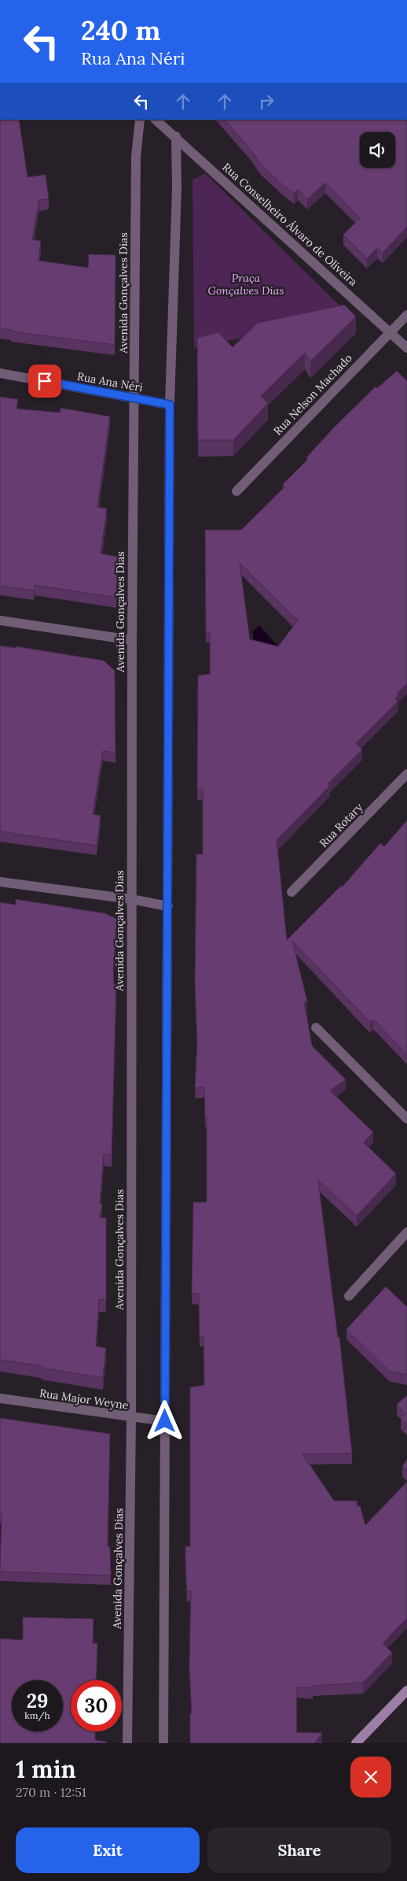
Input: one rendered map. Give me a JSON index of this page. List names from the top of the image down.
{
  "streets": {
    "street": [
      "Rua Conselheiro Álvaro de Oliveira",
      "Avenida Gonçalves Dias",
      "Rua Ana Néri",
      "Rua Nelson Machado",
      "Rua Rotary",
      "Rua Major Weyne"
    ]
  },
  "crossings": [
    ["Rua Conselheiro Álvaro de Oliveira", "Rua Nelson Machado"],
    ["Avenida Gonçalves Dias", "Rua Ana Néri"],
    ["Avenida Gonçalves Dias", "Rua Major Weyne"]
  ],
  "parks": ["Praça Gonçalves Dias"],
  "page": {
    "turn": ["240 m", "Rua Ana Néri"],
    "speed": "29 km/h",
    "limit": "30",
    "heading": ["1 min", "270 m · 12:51"],
    "buttons": ["Exit", "Share"]
  }
}
